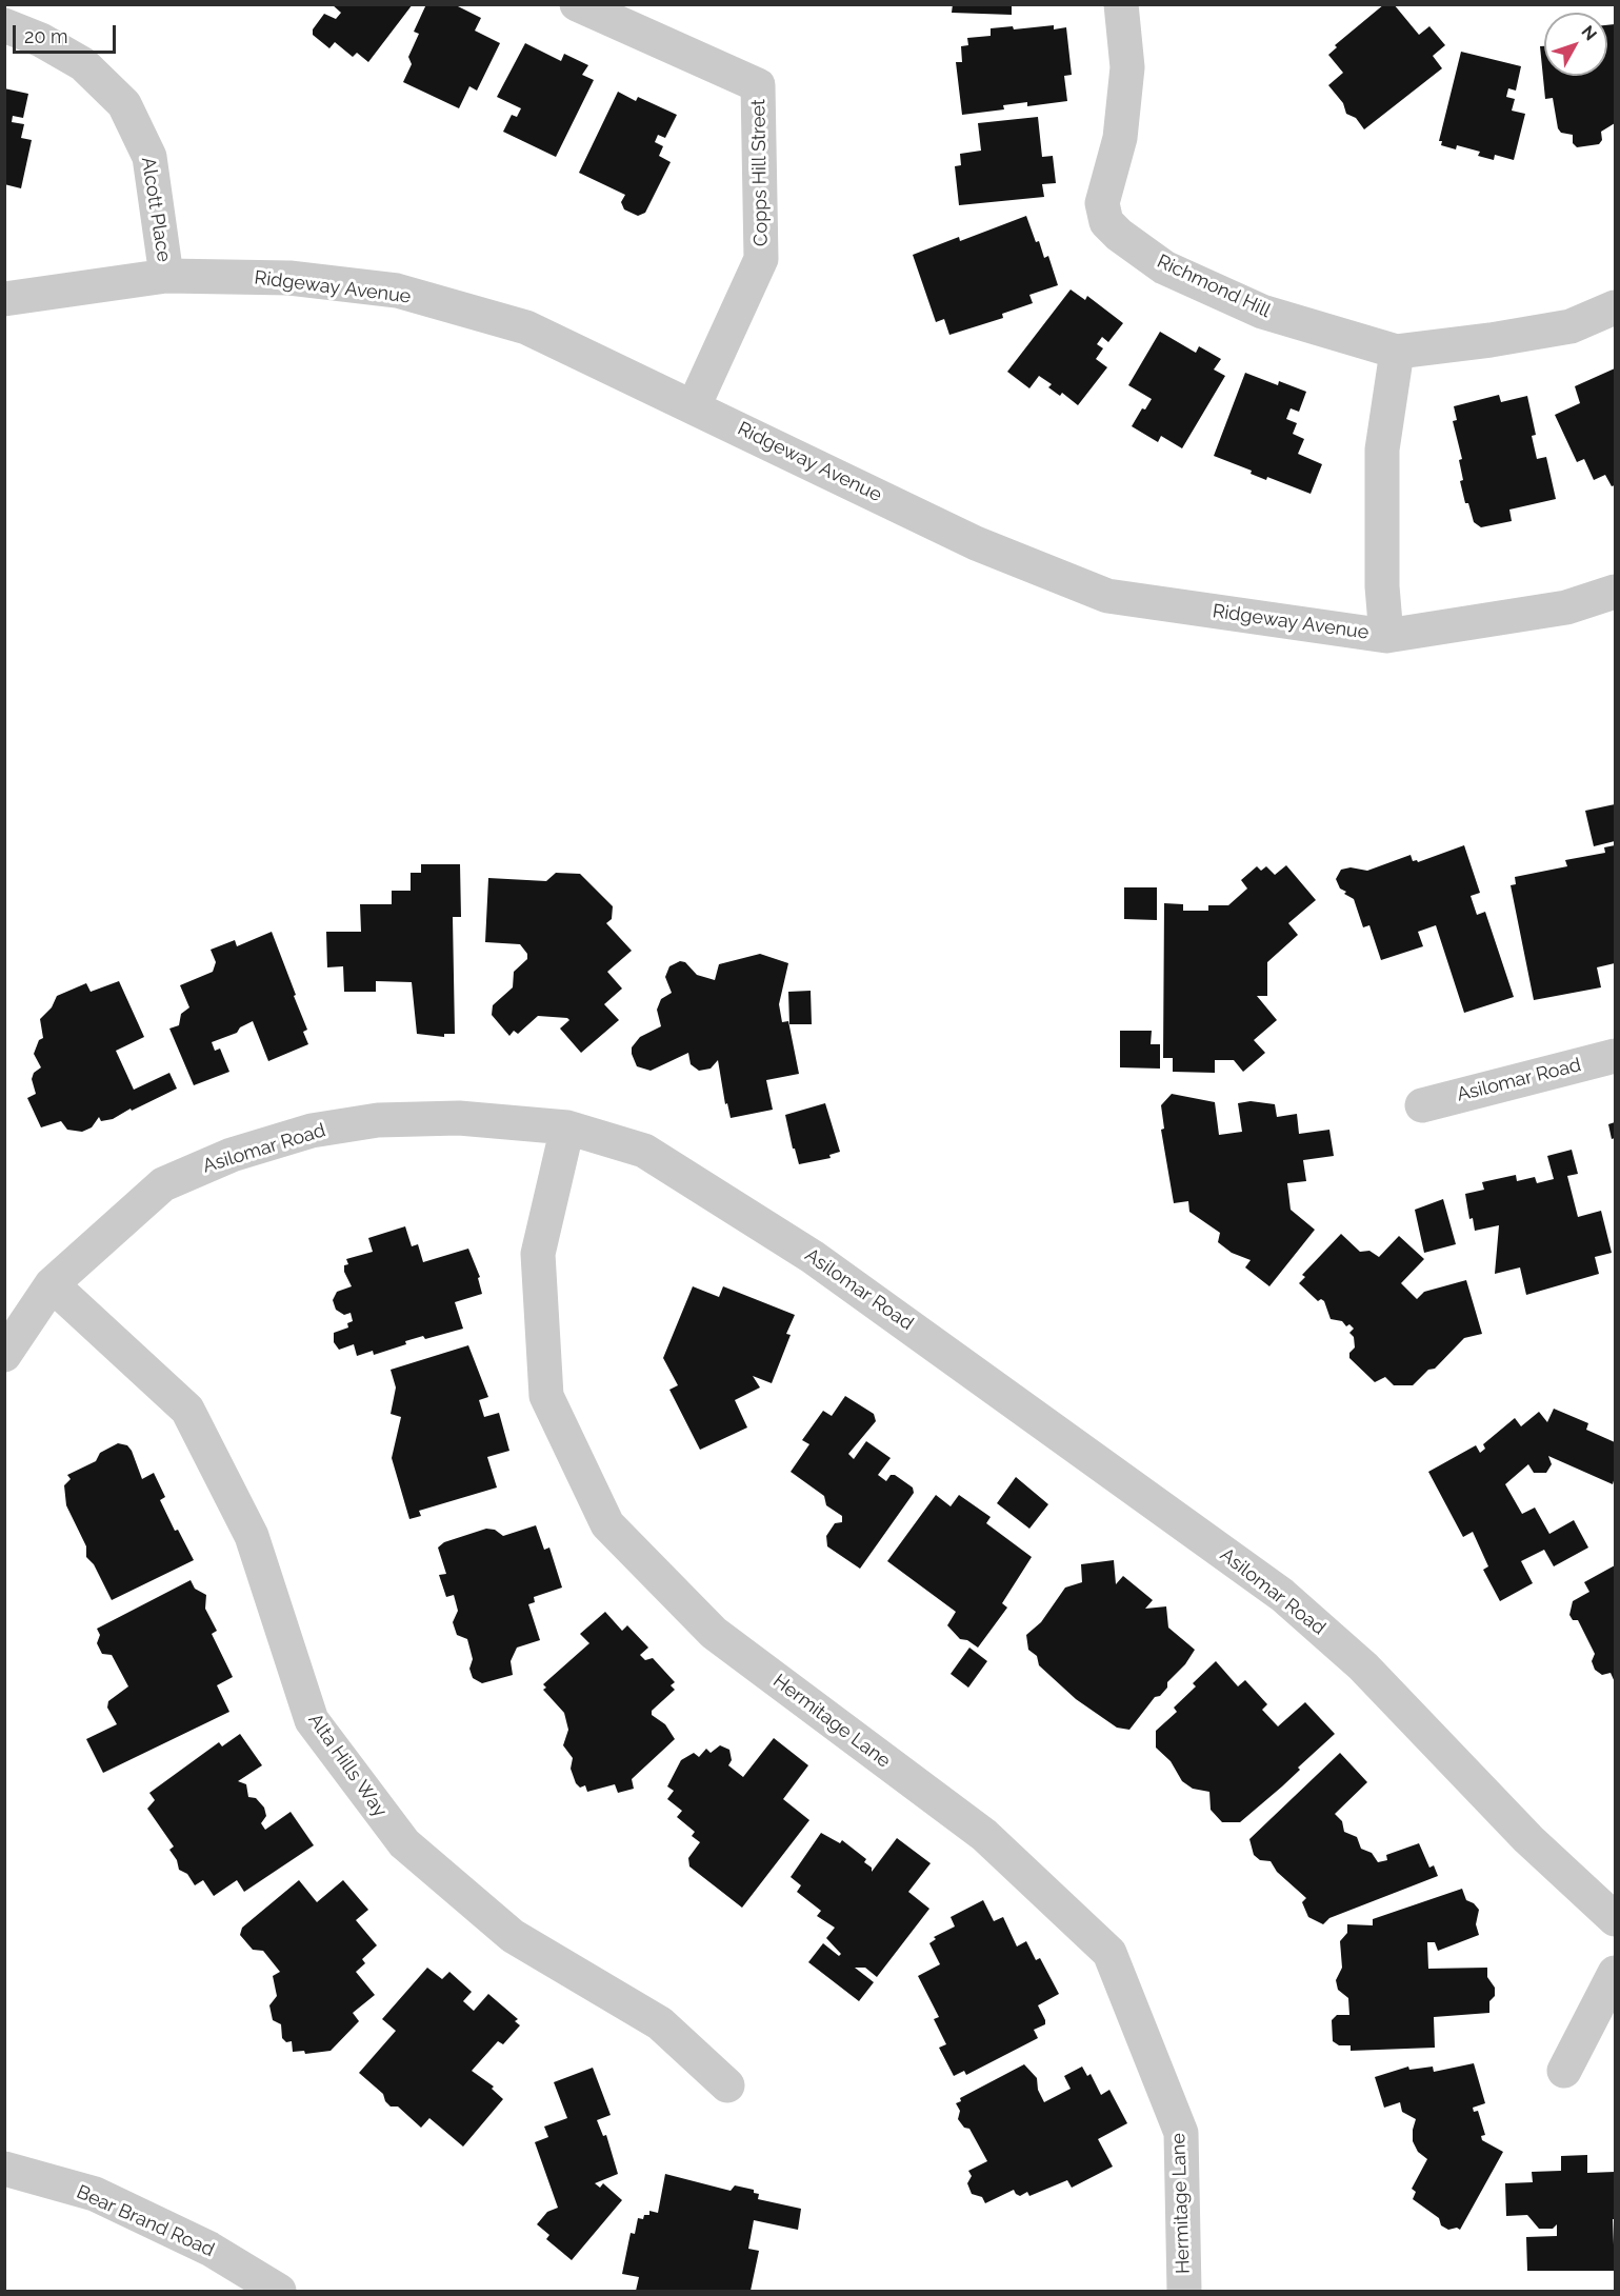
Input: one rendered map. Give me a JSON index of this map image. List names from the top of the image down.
{
  "streets": {
    "street": [
      "Copps Hill Street",
      "Alcott Place",
      "Richmond Hill",
      "Ridgeway Avenue",
      "Asilomar Road",
      "Hermitage Lane",
      "Alta Hills Way",
      "Bear Brand Road"
    ]
  },
  "crossings": [
    ["Copps Hill Street", "Ridgeway Avenue"],
    ["Alcott Place", "Ridgeway Avenue"],
    ["Asilomar Road", "Hermitage Lane"],
    ["Asilomar Road", "Alta Hills Way"]
  ],
  "scale_bar": "20 m",
  "north": "top right"
}
